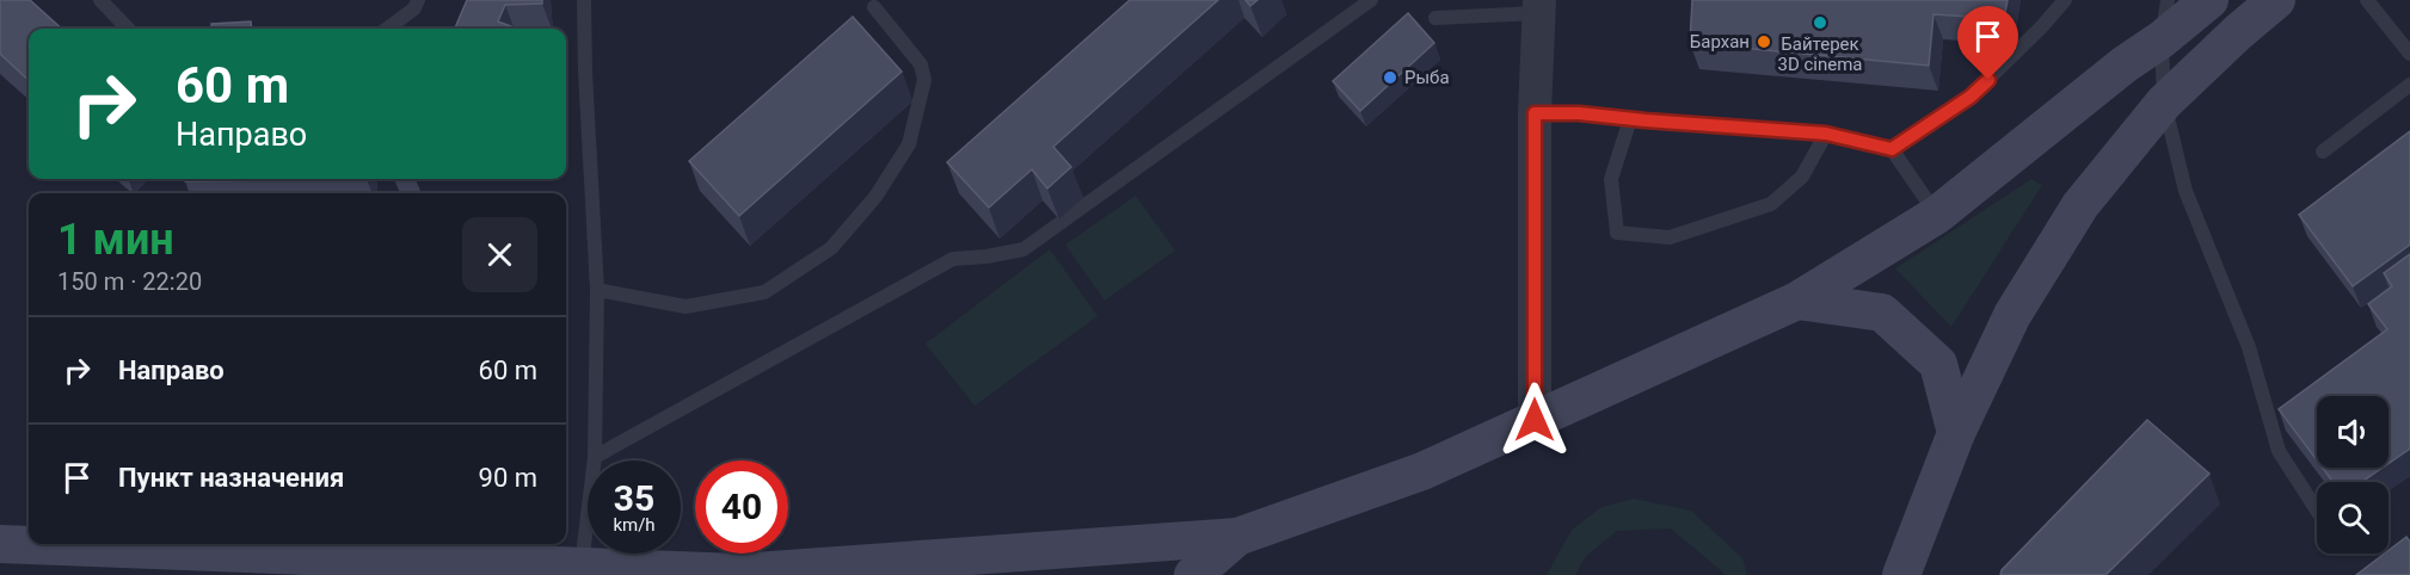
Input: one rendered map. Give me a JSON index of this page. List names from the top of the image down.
{
  "places": ["Байтерек 3D cinema", "Бархан", "Рыба"],
  "page": {
    "turn": ["60 m", "Направо"],
    "heading": ["1 мин", "150 m · 22:20"],
    "list": [
      {
        "name": "Направо",
        "value": "60 m"
      },
      {
        "name": "Пункт назначения",
        "value": "90 m"
      }
    ],
    "speed": "35 km/h",
    "limit": "40"
  }
}
